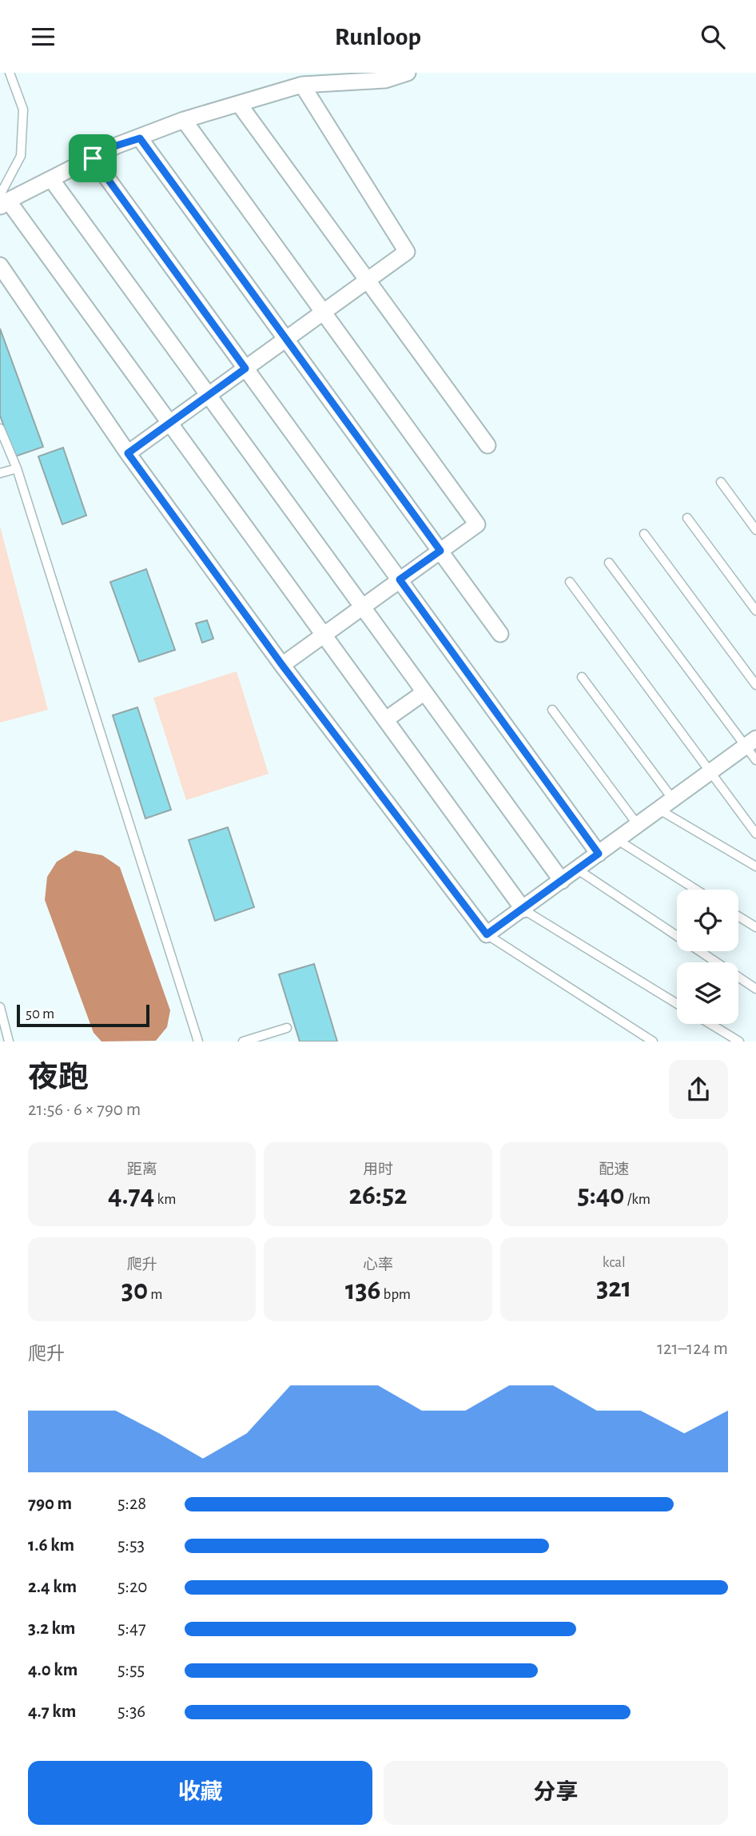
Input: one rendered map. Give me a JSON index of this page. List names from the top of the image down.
{
  "scale_bar": "50 m",
  "page": {
    "header": "Runloop",
    "scale": "50 m",
    "heading": ["夜跑", "21:56 · 6 × 790 m"],
    "stats": [
      ["距离", "4.74 km"],
      ["用时", "26:52"],
      ["配速", "5:40 /km"],
      ["爬升", "30 m"],
      ["心率", "136 bpm"],
      ["kcal", "321"]
    ],
    "chart": ["爬升", "121–124 m"],
    "list": [
      {
        "name": "790 m",
        "note": "5:28"
      },
      {
        "name": "1.6 km",
        "note": "5:53"
      },
      {
        "name": "2.4 km",
        "note": "5:20"
      },
      {
        "name": "3.2 km",
        "note": "5:47"
      },
      {
        "name": "4.0 km",
        "note": "5:55"
      },
      {
        "name": "4.7 km",
        "note": "5:36"
      }
    ],
    "buttons": ["收藏", "分享"]
  }
}
